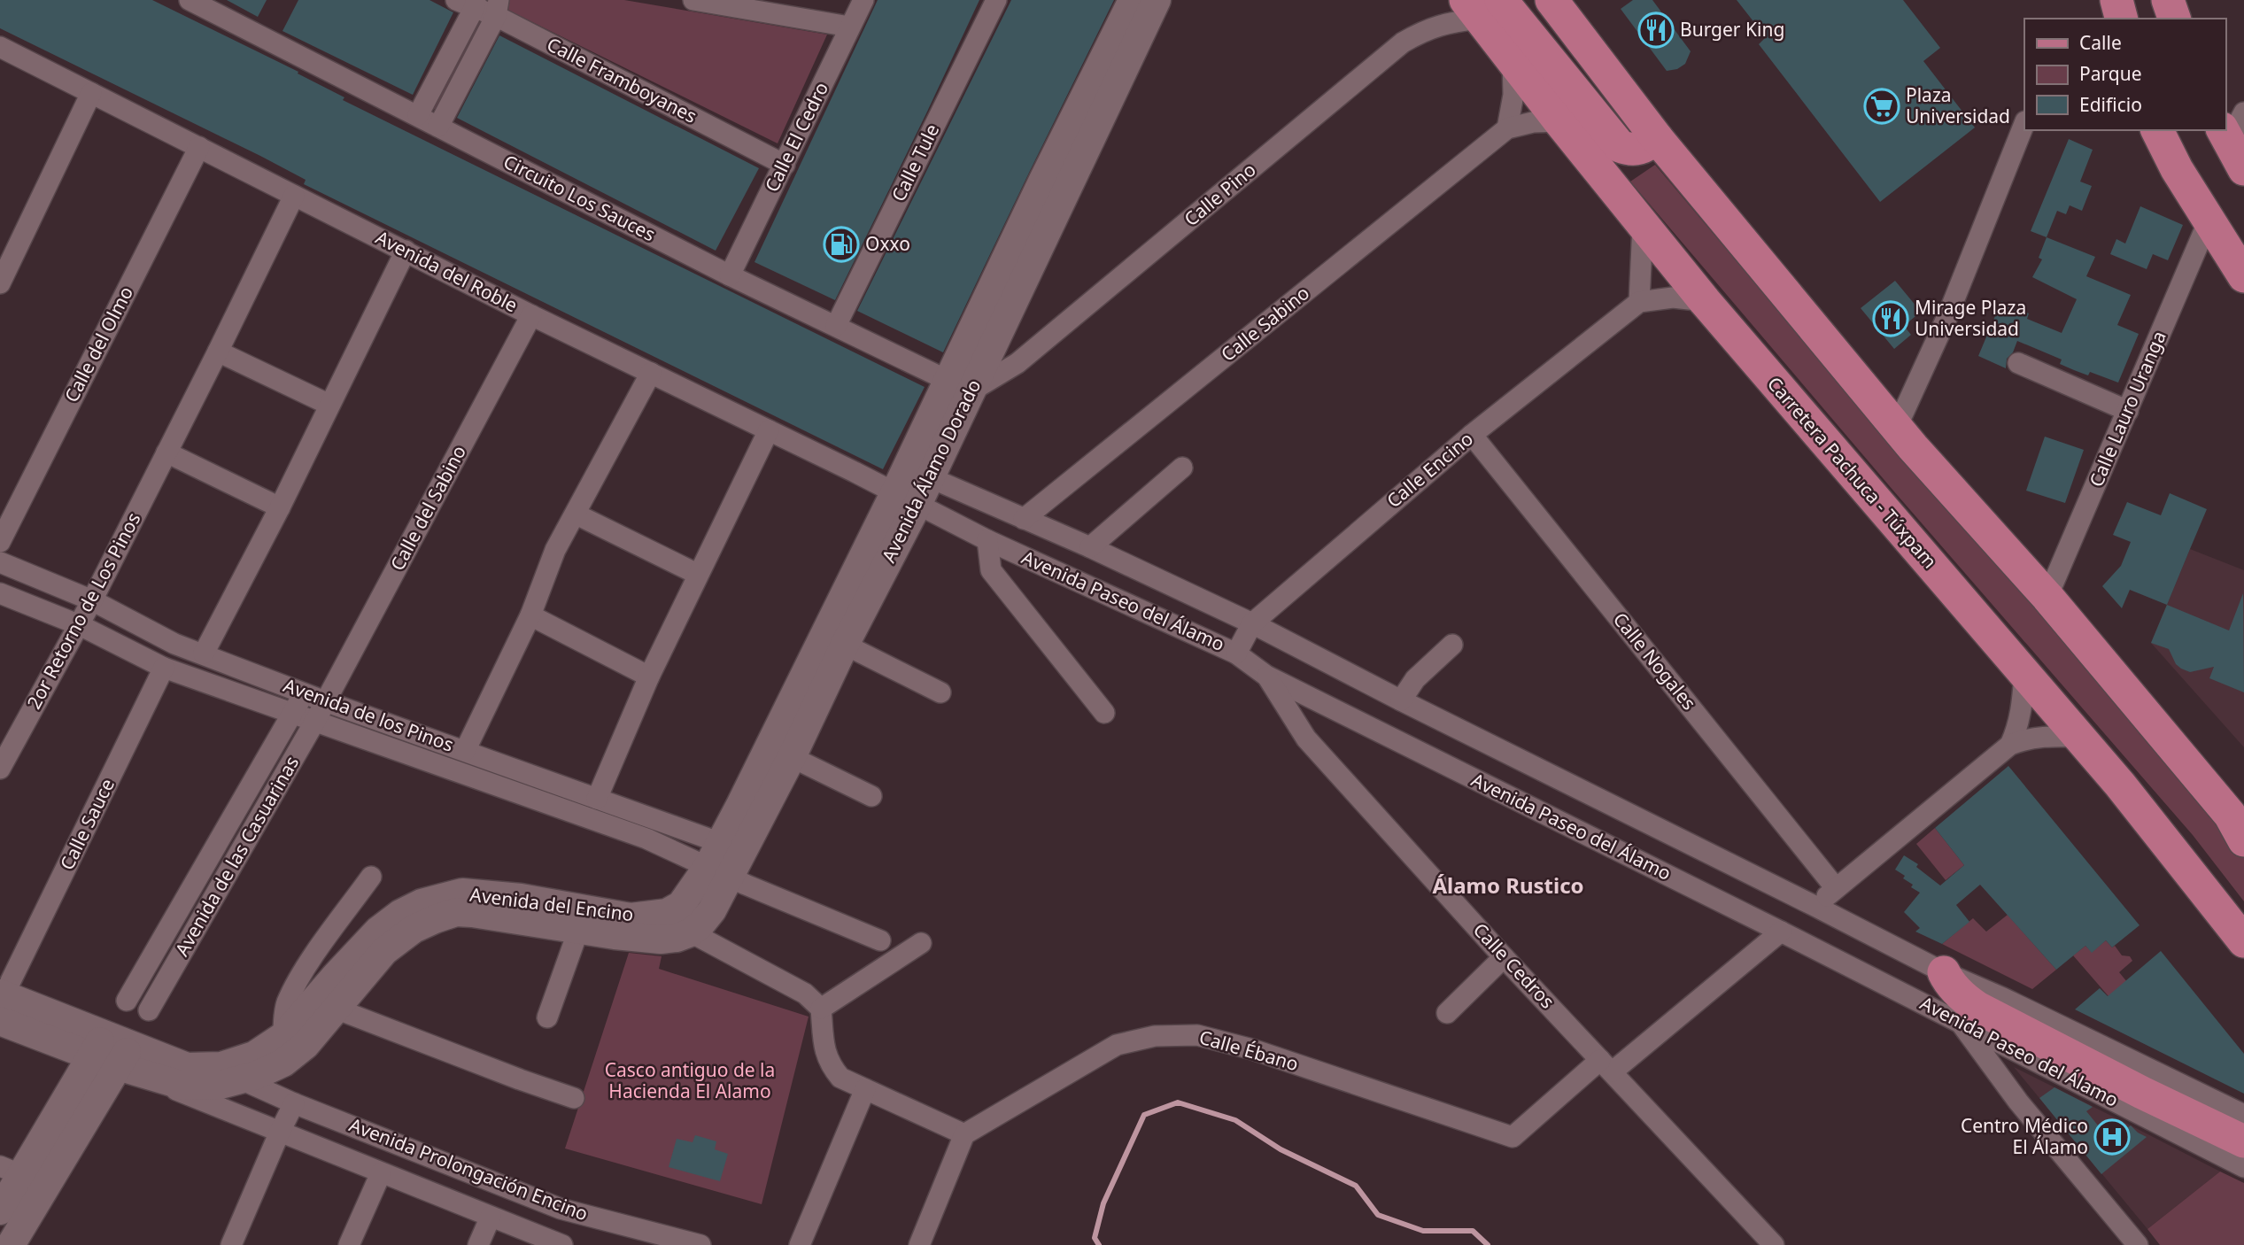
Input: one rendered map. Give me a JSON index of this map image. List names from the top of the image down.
{
  "streets": {
    "main road": ["Carretera Pachuca - Túxpam"],
    "street": [
      "Calle Framboyanes",
      "Calle El Cedro",
      "Calle Tule",
      "Calle Pino",
      "Circuito Los Sauces",
      "Avenida del Roble",
      "Calle Sabino",
      "Calle del Olmo",
      "Calle Lauro Uranga",
      "Calle Encino",
      "Avenida Álamo Dorado",
      "Calle del Sabino",
      "Avenida Paseo del Álamo",
      "2or Retorno de Los Pinos",
      "Calle Nogales",
      "Avenida de los Pinos",
      "Calle Sauce",
      "Avenida de las Casuarinas",
      "Avenida del Encino",
      "Calle Cedros",
      "Calle Ébano",
      "Avenida Prolongación Encino"
    ]
  },
  "crossings": [
    ["Calle Framboyanes", "Calle El Cedro"],
    ["Calle El Cedro", "Circuito Los Sauces"],
    ["Calle Tule", "Circuito Los Sauces"],
    ["Calle Pino", "Circuito Los Sauces"],
    ["Calle Pino", "Avenida Álamo Dorado"],
    ["Calle Pino", "Carretera Pachuca - Túxpam"],
    ["Circuito Los Sauces", "Avenida Álamo Dorado"],
    ["Avenida del Roble", "Calle del Olmo"],
    ["Avenida del Roble", "Avenida Álamo Dorado"],
    ["Avenida del Roble", "Calle del Sabino"],
    ["Avenida del Roble", "Avenida Paseo del Álamo"],
    ["Avenida del Roble", "2or Retorno de Los Pinos"],
    ["Calle Sabino", "Carretera Pachuca - Túxpam"],
    ["Calle Sabino", "Avenida Paseo del Álamo"],
    ["Calle Encino", "Avenida Paseo del Álamo"],
    ["Calle Encino", "Calle Nogales"],
    ["Avenida Álamo Dorado", "Avenida Paseo del Álamo"],
    ["Avenida Álamo Dorado", "Avenida de los Pinos"],
    ["Avenida Álamo Dorado", "Avenida del Encino"],
    ["Calle del Sabino", "Avenida de los Pinos"],
    ["Calle del Sabino", "Avenida de las Casuarinas"],
    ["Avenida Paseo del Álamo", "Calle Cedros"],
    ["2or Retorno de Los Pinos", "Avenida de los Pinos"],
    ["Avenida de los Pinos", "Calle Sauce"],
    ["Avenida de los Pinos", "Avenida de las Casuarinas"],
    ["Calle Sauce", "Avenida del Encino"],
    ["Avenida del Encino", "Avenida Prolongación Encino"],
    ["Calle Cedros", "Calle Ébano"]
  ],
  "districts": ["Álamo Rustico"],
  "parks": ["Casco antiguo de la Hacienda El Alamo"],
  "places": {
    "restaurant": ["Burger King", "Mirage Plaza Universidad"],
    "supermarket": ["Plaza Universidad"],
    "fuel station": ["Oxxo"],
    "hospital": ["Centro Médico El Álamo"]
  },
  "legend": ["Calle", "Parque", "Edificio"]
}
